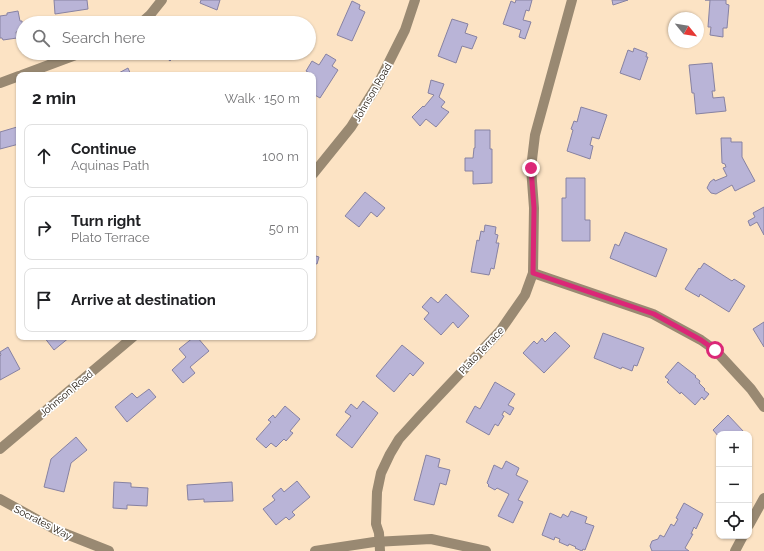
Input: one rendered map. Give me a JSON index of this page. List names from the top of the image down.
{
  "streets": {
    "street": ["Johnson Road", "Plato Terrace", "Socrates Way"]
  },
  "north": "bottom right",
  "page": {
    "search": "Search here",
    "heading": ["2 min", "Walk · 150 m"],
    "list": [
      ["Continue", "Aquinas Path", "100 m"],
      ["Turn right", "Plato Terrace", "50 m"],
      "Arrive at destination"
    ],
    "map_buttons": ["+", "−"]
  }
}
